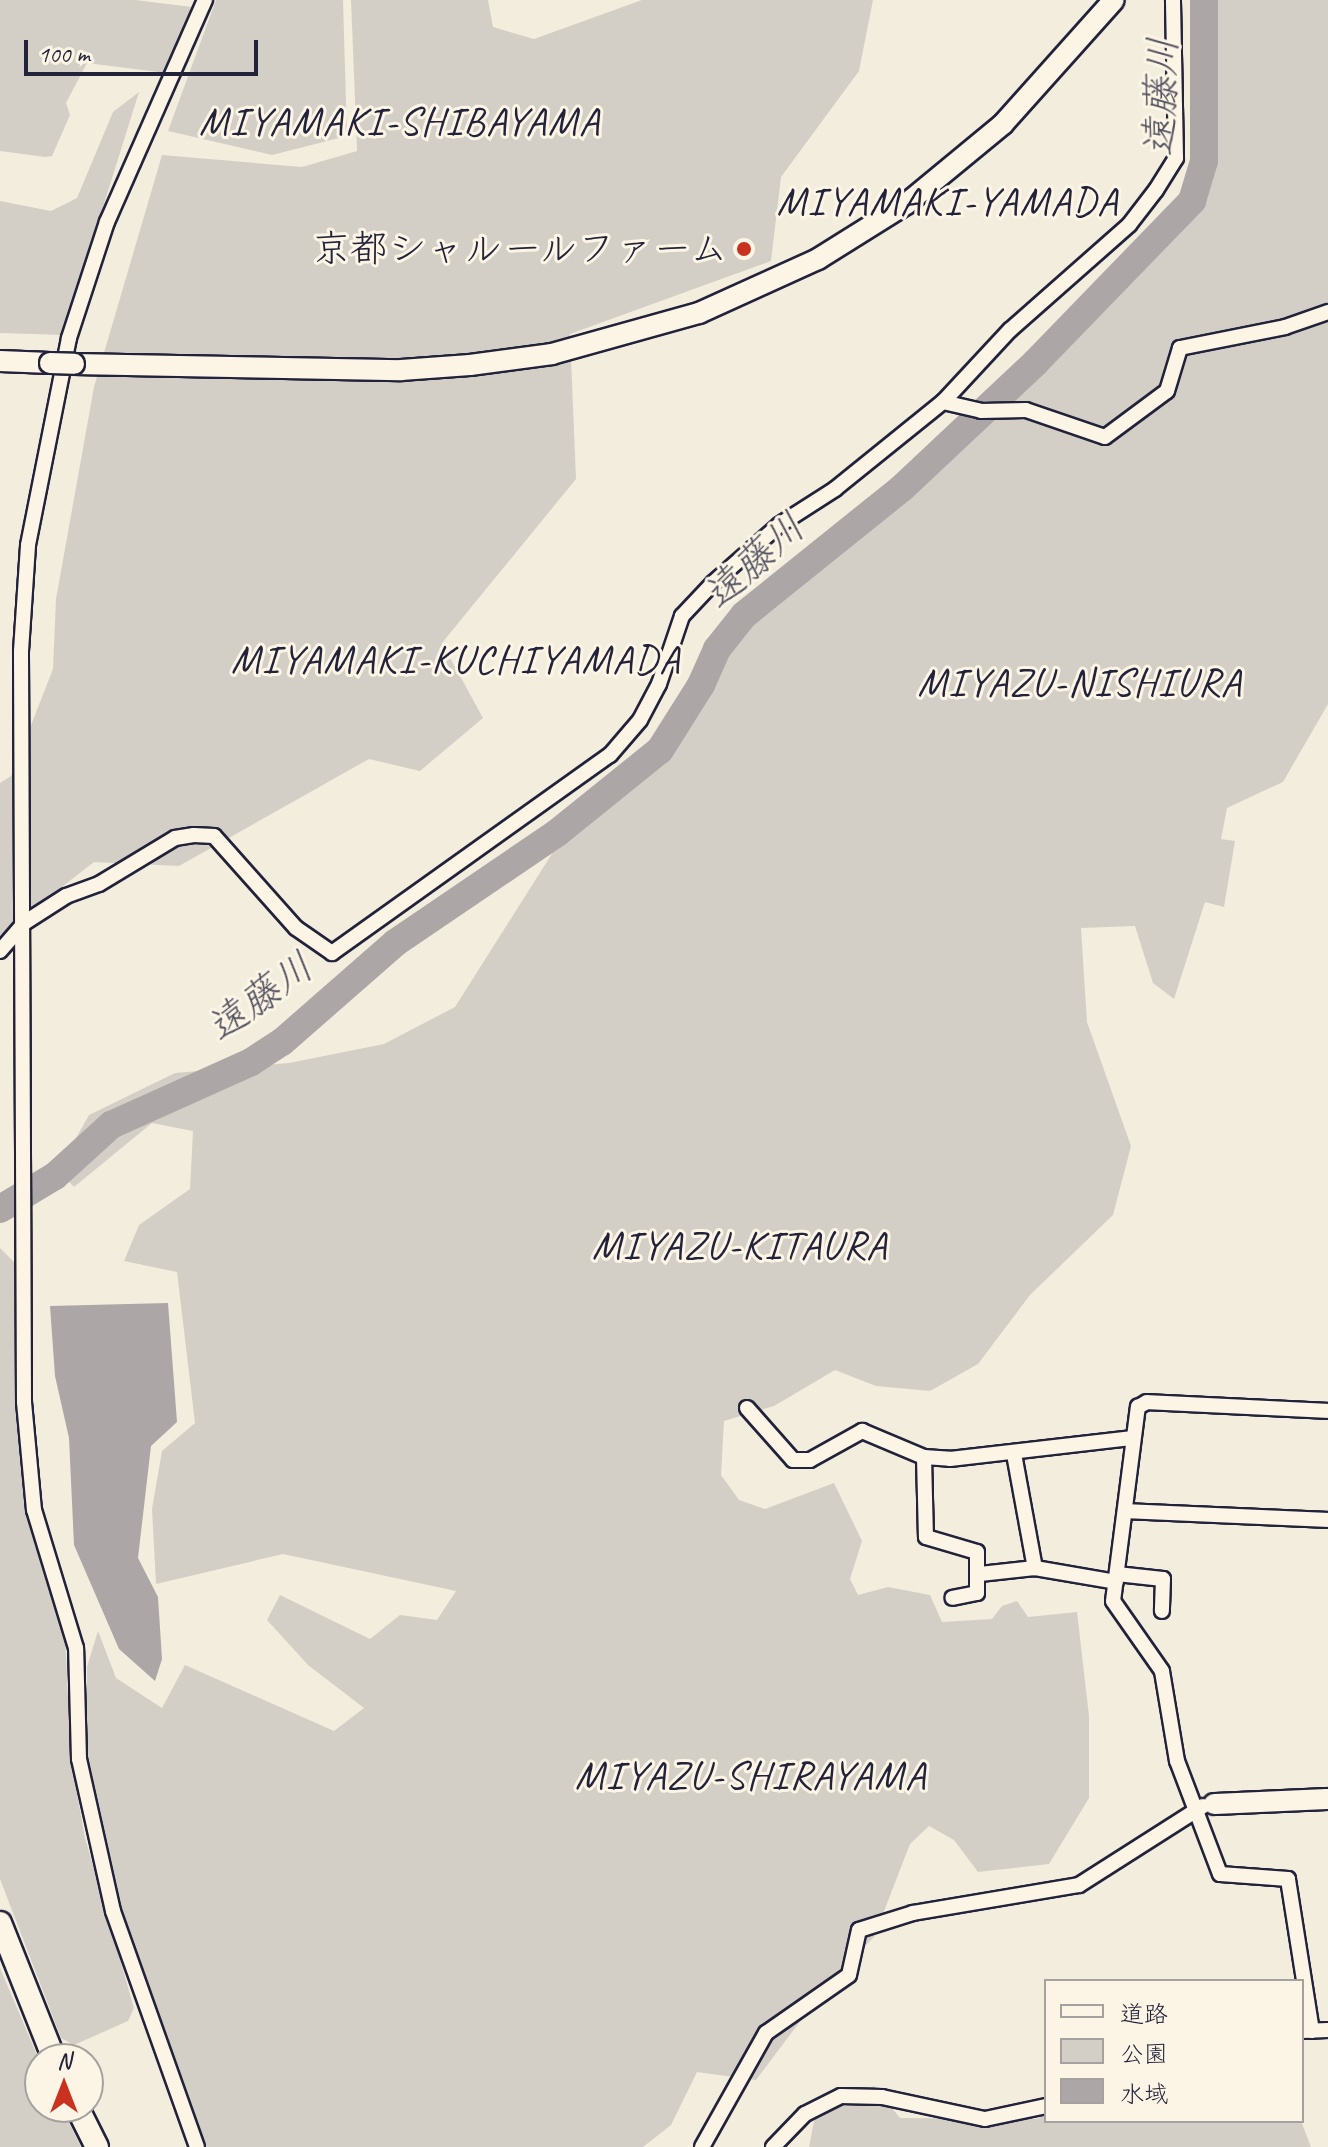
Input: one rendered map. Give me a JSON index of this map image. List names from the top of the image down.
{
  "districts": [
    "MIYAMAKI-SHIBAYAMA",
    "MIYAMAKI-YAMADA",
    "MIYAMAKI-KUCHIYAMADA",
    "MIYAZU-NISHIURA",
    "MIYAZU-KITAURA",
    "MIYAZU-SHIRAYAMA"
  ],
  "water": ["遠藤川"],
  "places": ["京都シャルールファーム"],
  "legend": ["道路", "公園", "水域"],
  "scale_bar": "100 m",
  "north": "top"
}
